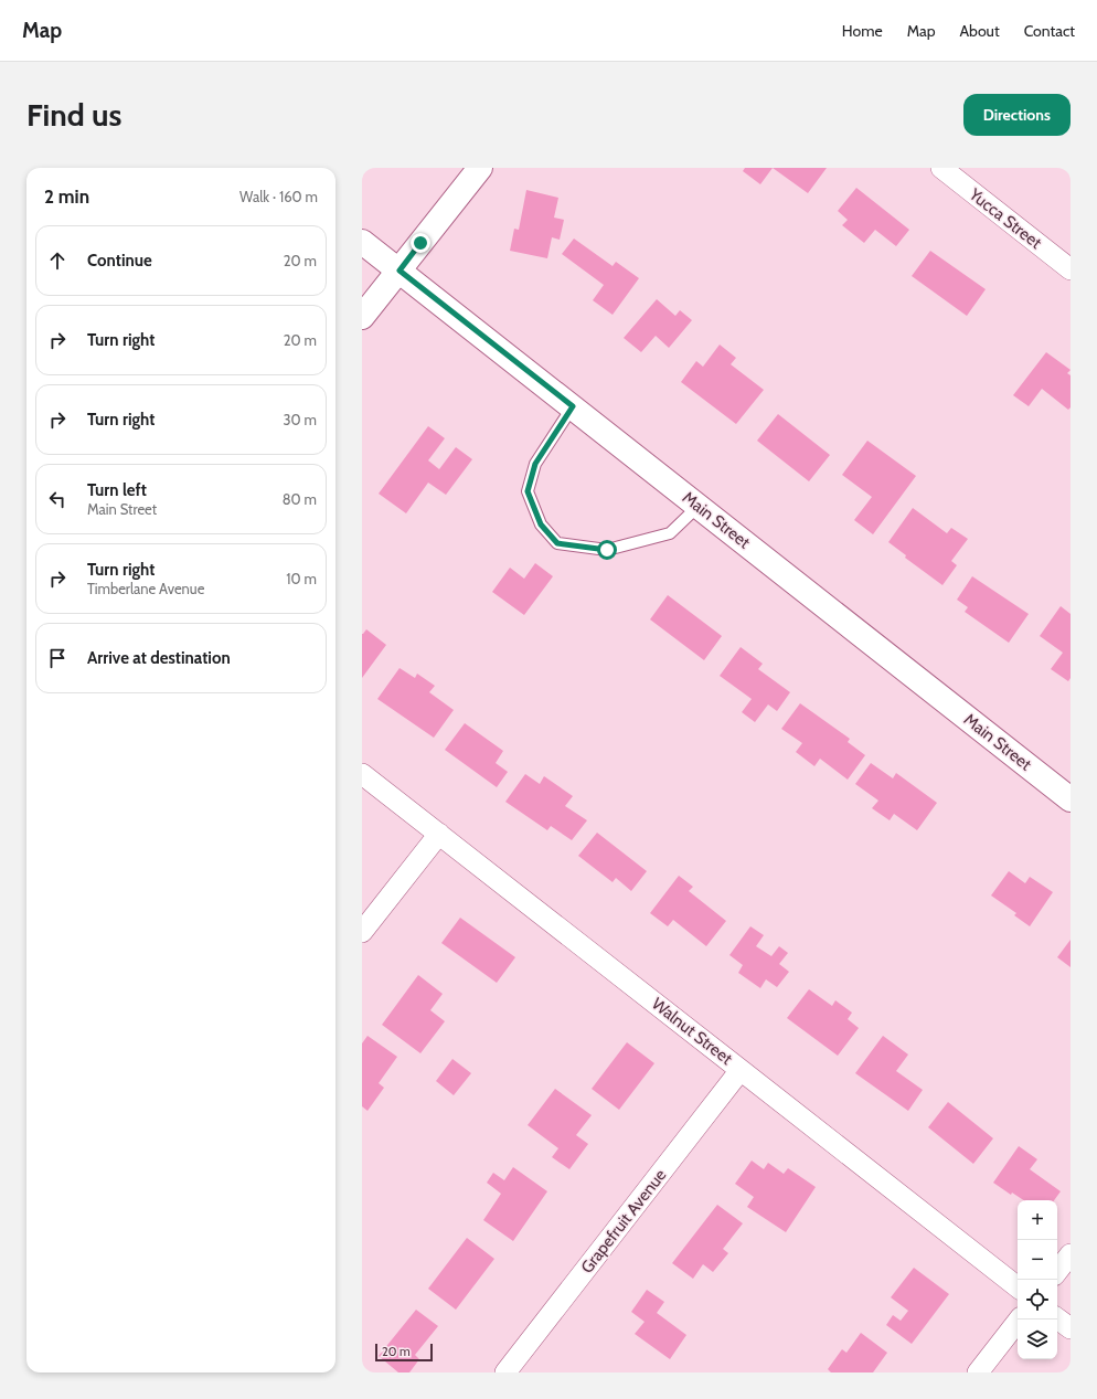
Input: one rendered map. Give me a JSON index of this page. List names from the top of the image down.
{
  "streets": {
    "main road": ["Main Street"],
    "street": ["Yucca Street", "Walnut Street", "Grapefruit Avenue"]
  },
  "crossings": [
    ["Walnut Street", "Grapefruit Avenue"]
  ],
  "scale_bar": "20 m",
  "page": {
    "header": "Map",
    "nav": [
      "Home",
      "Map",
      "About",
      "Contact"
    ],
    "buttons": "Directions",
    "title": "Find us",
    "heading": ["2 min", "Walk · 160 m"],
    "list": [
      ["Continue", "20 m"],
      ["Turn right", "20 m"],
      ["Turn right", "30 m"],
      ["Turn left", "Main Street", "80 m"],
      ["Turn right", "Timberlane Avenue", "10 m"],
      "Arrive at destination"
    ],
    "map_buttons": ["+", "−"],
    "scale": "20 m"
  }
}
